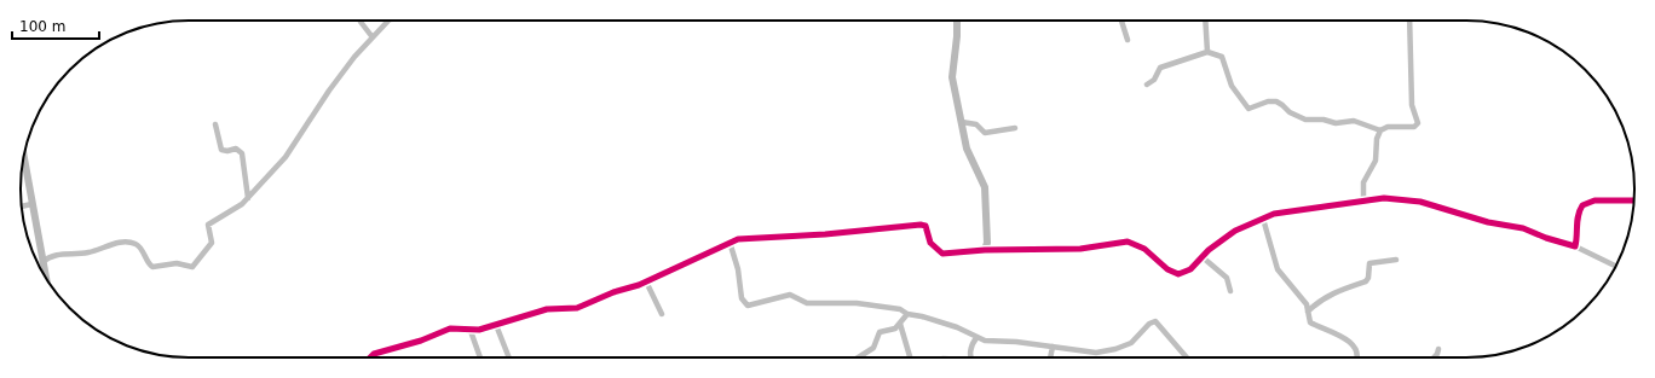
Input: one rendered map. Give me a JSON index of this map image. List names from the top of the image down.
{
  "scale_bar": "100 m"
}
